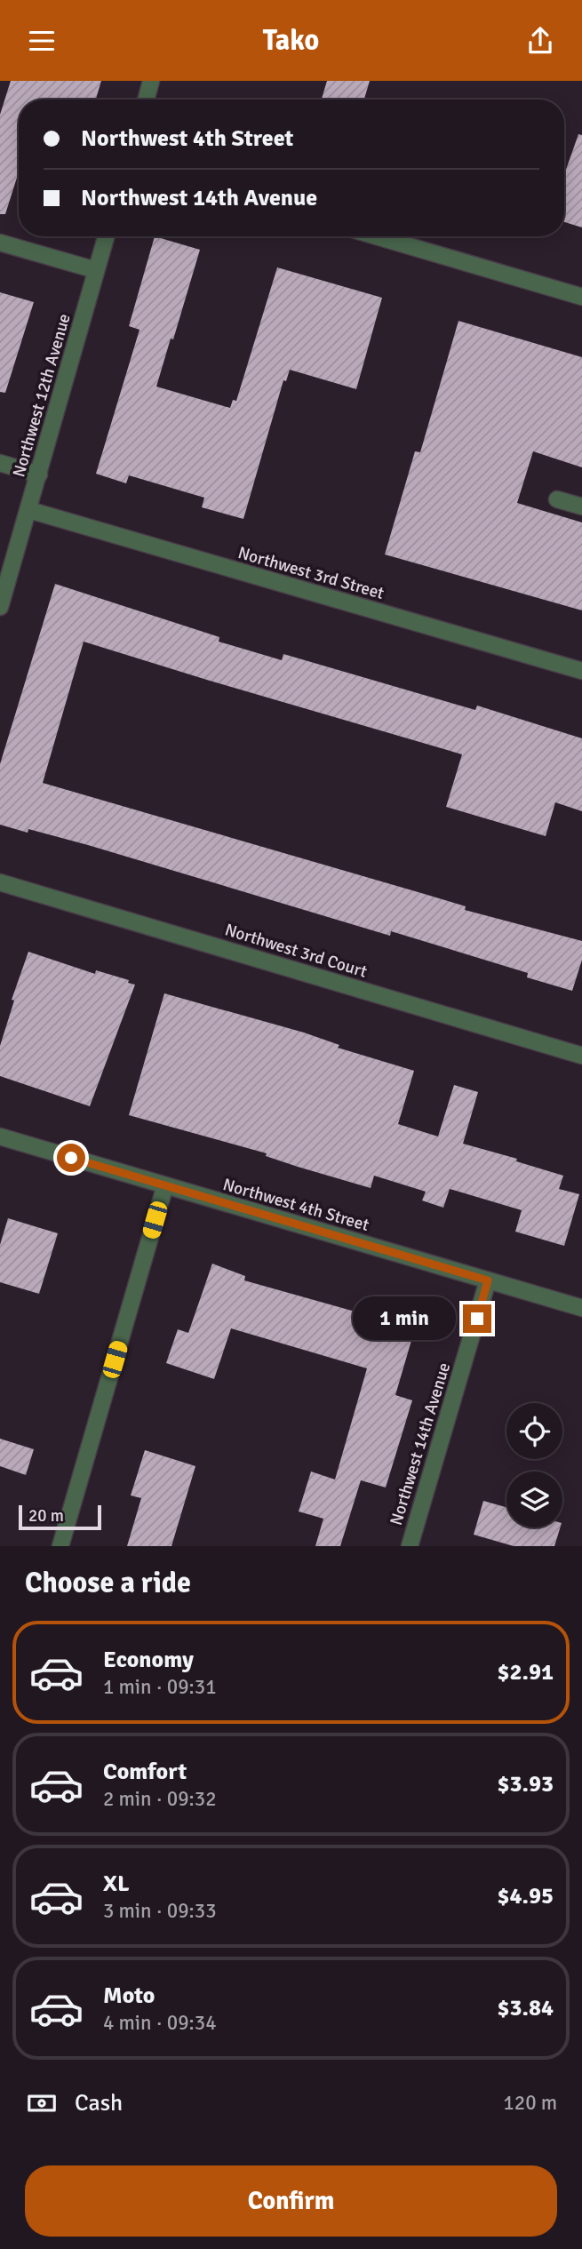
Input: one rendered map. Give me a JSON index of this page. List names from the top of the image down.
{
  "streets": {
    "street": [
      "Northwest 12th Avenue",
      "Northwest 3rd Street",
      "Northwest 3rd Court",
      "Northwest 4th Street",
      "Northwest 14th Avenue"
    ]
  },
  "crossings": [
    ["Northwest 12th Avenue", "Northwest 3rd Street"],
    ["Northwest 4th Street", "Northwest 14th Avenue"]
  ],
  "scale_bar": "20 m",
  "page": {
    "header": "Tako",
    "banner": ["Northwest 4th Street", "Northwest 14th Avenue"],
    "bubble": "1 min",
    "scale": "20 m",
    "heading": "Choose a ride",
    "list": [
      {
        "name": "Economy",
        "note": "1 min · 09:31",
        "value": "$2.91"
      },
      {
        "name": "Comfort",
        "note": "2 min · 09:32",
        "value": "$3.93"
      },
      {
        "name": "XL",
        "note": "3 min · 09:33",
        "value": "$4.95"
      },
      {
        "name": "Moto",
        "note": "4 min · 09:34",
        "value": "$3.84"
      }
    ],
    "pay": ["Cash", "120 m"],
    "buttons": "Confirm"
  }
}
